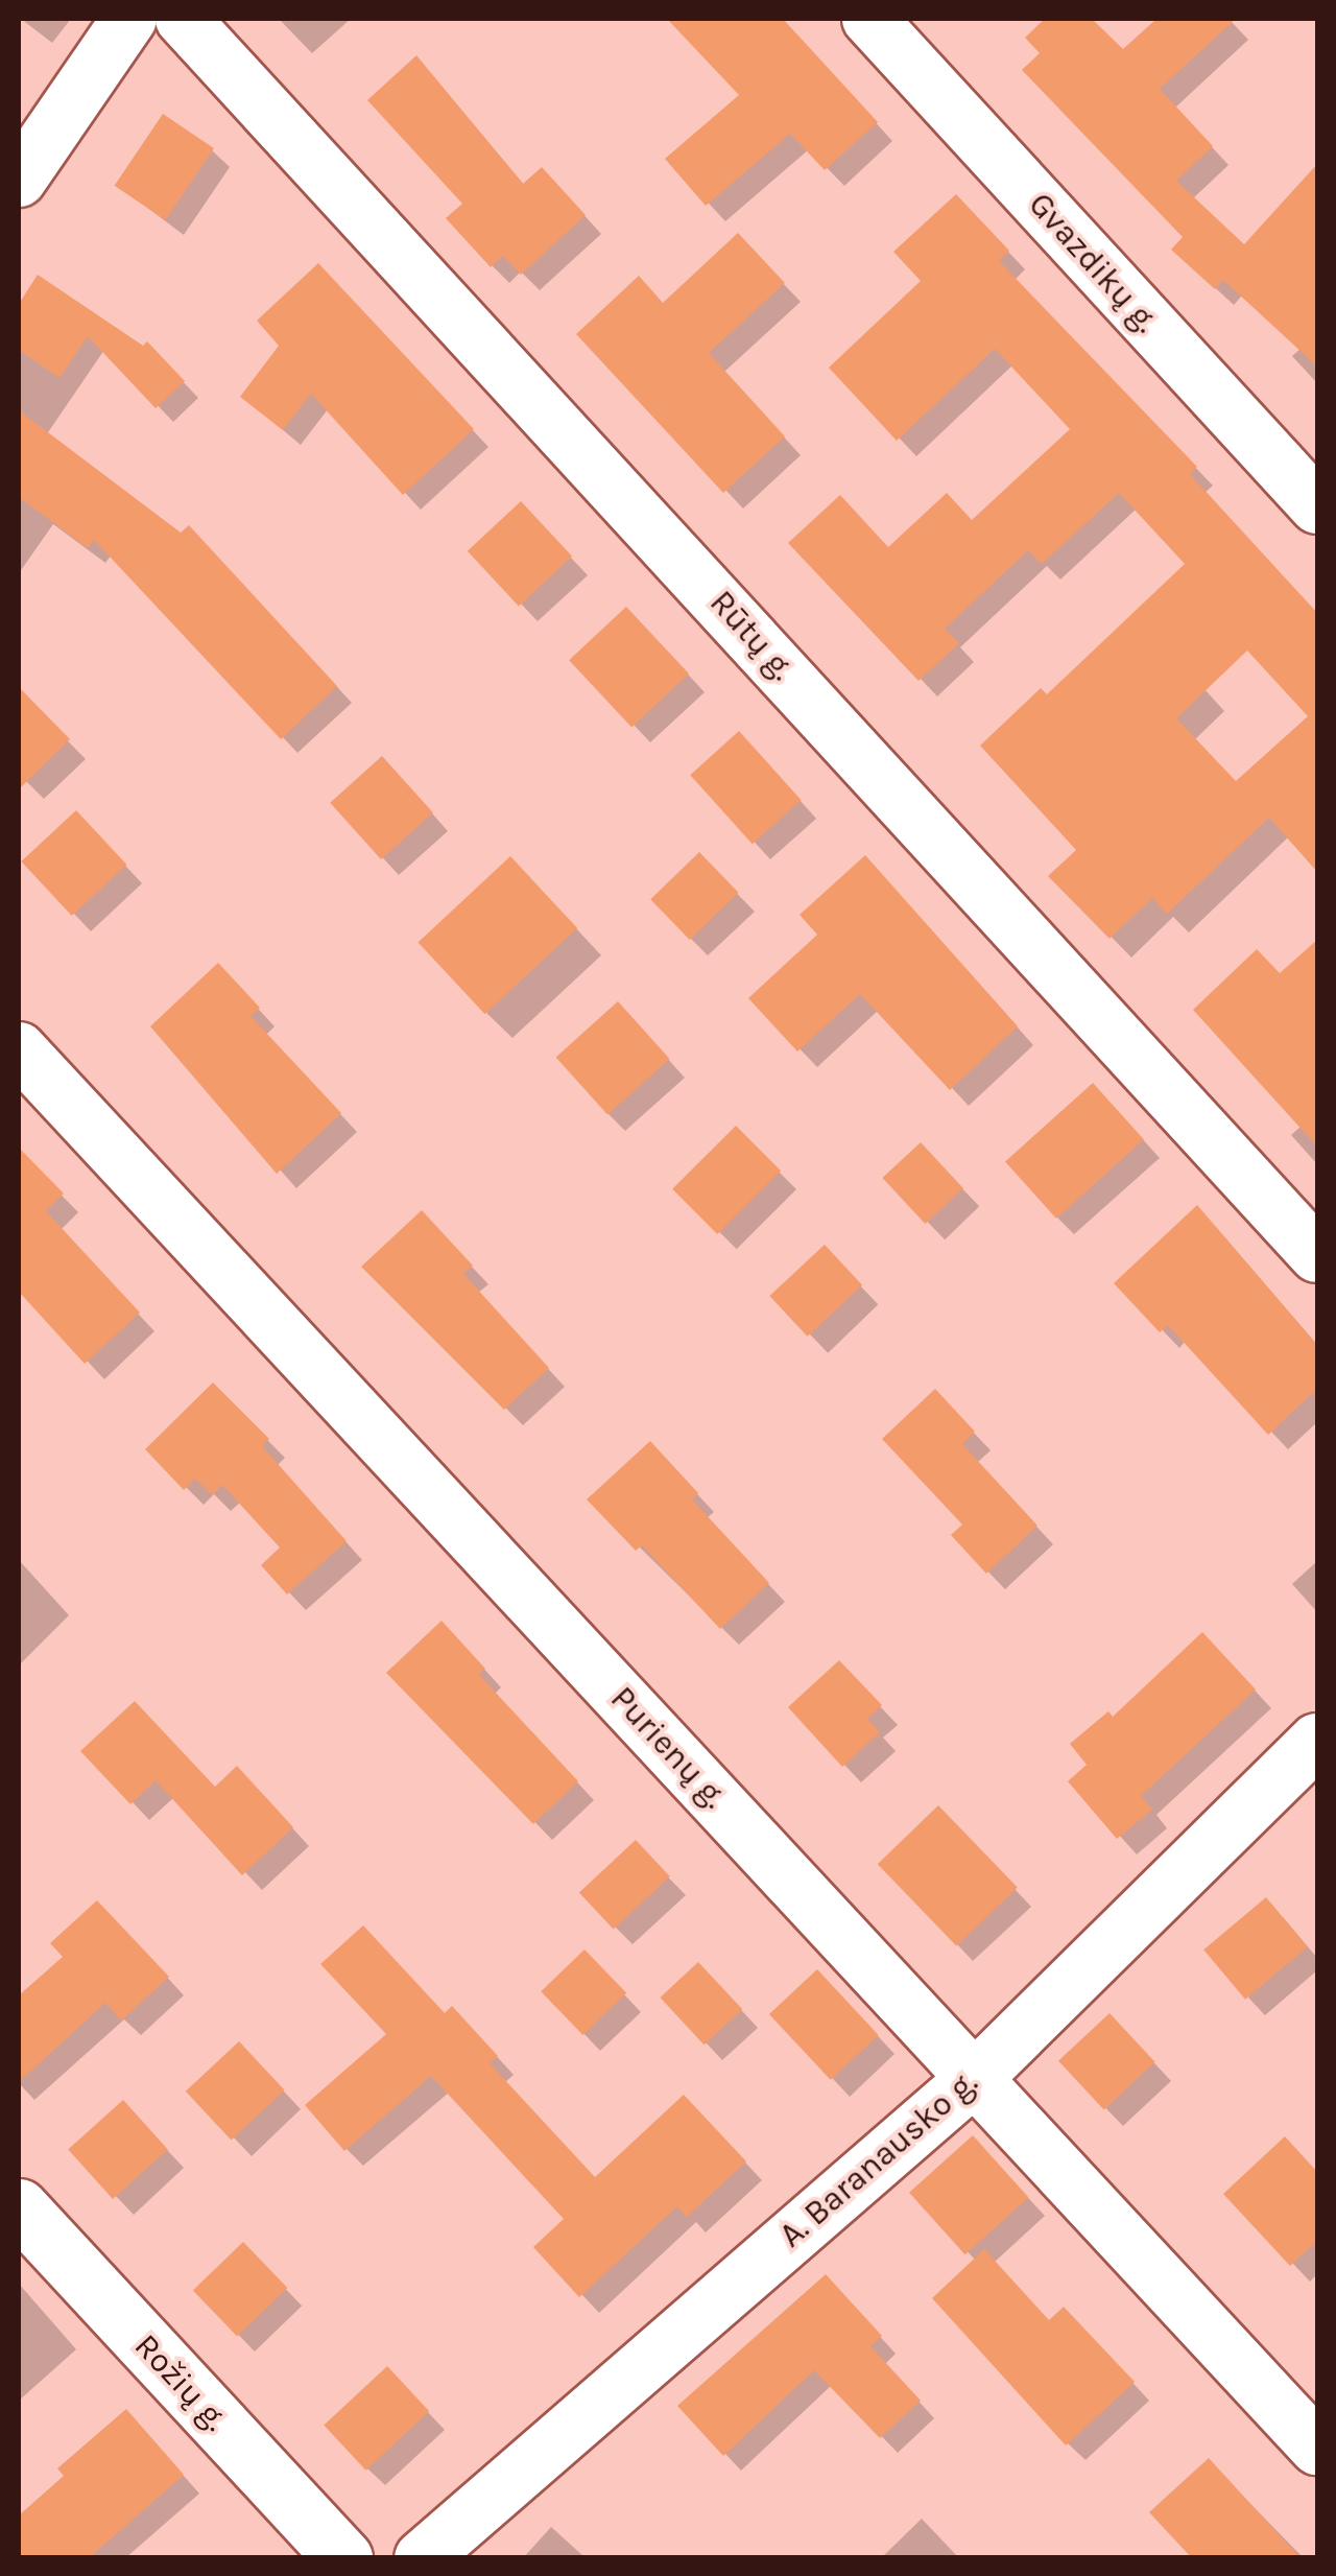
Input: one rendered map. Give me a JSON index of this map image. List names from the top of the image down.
{
  "streets": {
    "street": [
      "Gvazdikų g.",
      "Rūtų g.",
      "Purienų g.",
      "A. Baranausko g.",
      "Rožių g."
    ]
  },
  "crossings": [
    ["Purienų g.", "A. Baranausko g."]
  ]
}
